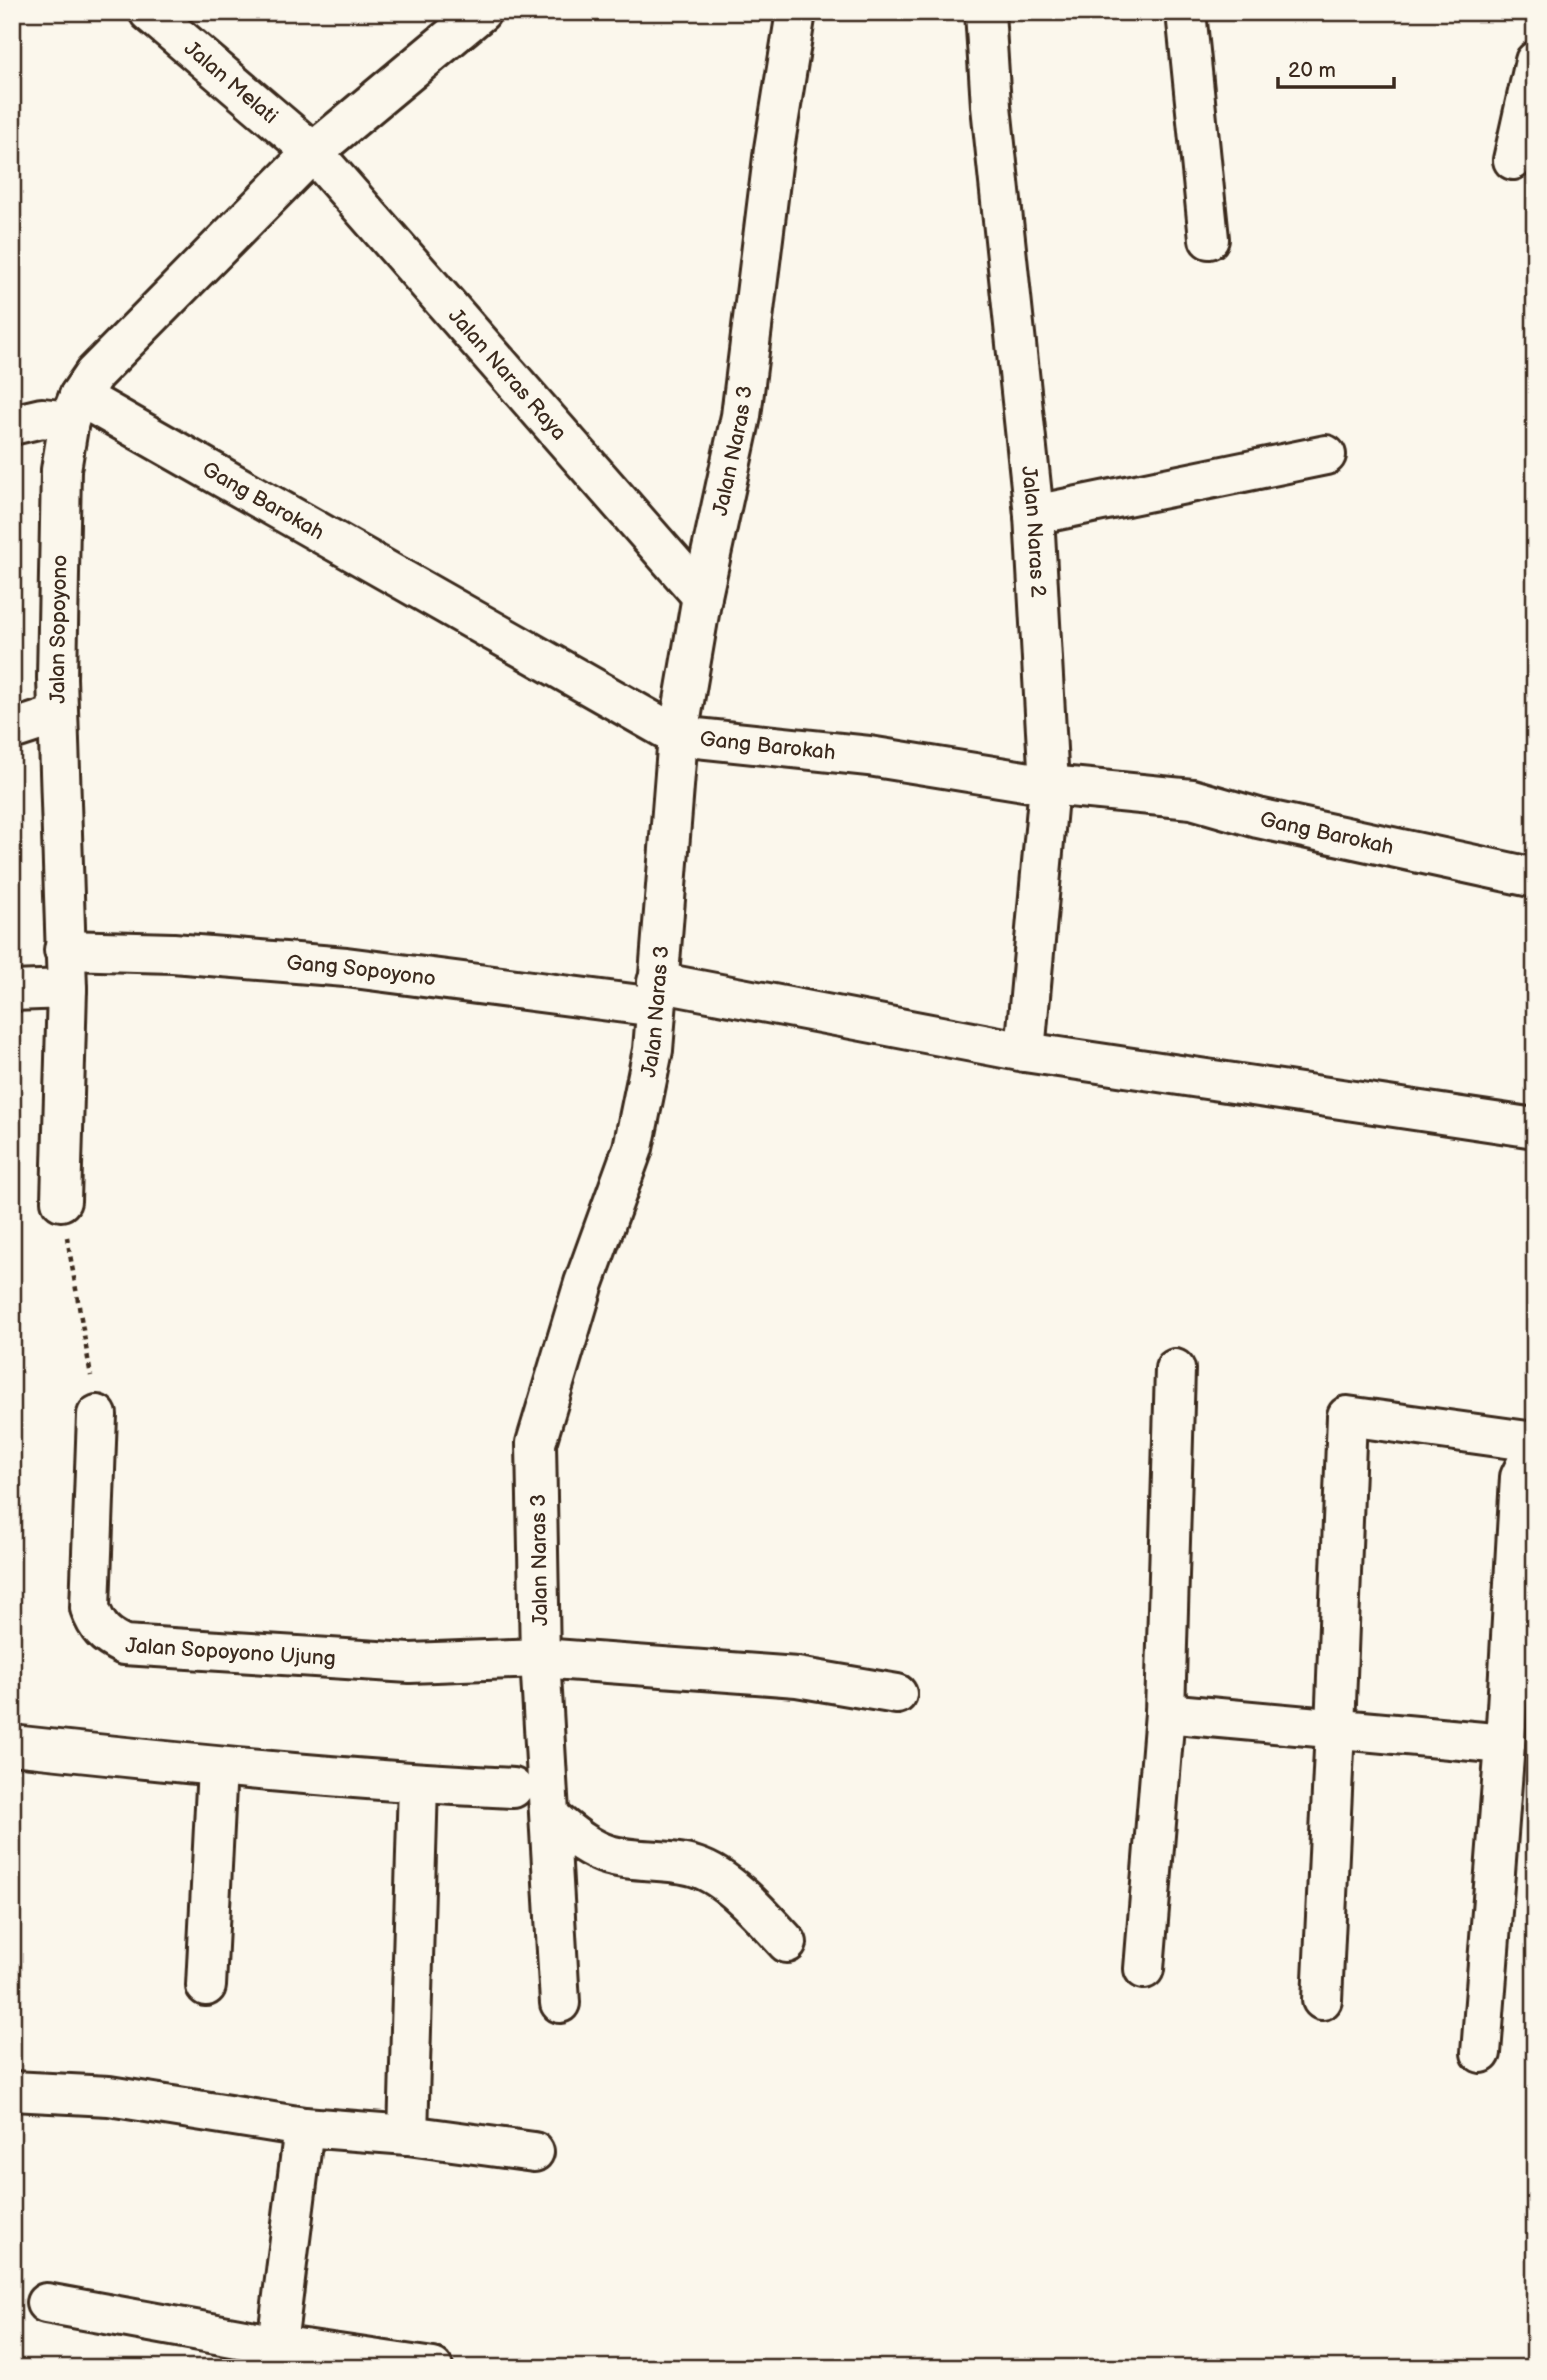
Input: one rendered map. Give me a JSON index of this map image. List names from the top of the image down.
{
  "streets": {
    "street": [
      "Jalan Melati",
      "Jalan Naras Raya",
      "Jalan Naras 3",
      "Gang Barokah",
      "Jalan Naras 2",
      "Jalan Sopoyono",
      "Gang Sopoyono",
      "Jalan Sopoyono Ujung"
    ]
  },
  "crossings": [
    ["Jalan Melati", "Jalan Naras Raya"],
    ["Jalan Melati", "Jalan Sopoyono"],
    ["Jalan Naras Raya", "Jalan Naras 3"],
    ["Jalan Naras Raya", "Jalan Sopoyono"],
    ["Jalan Naras 3", "Gang Barokah"],
    ["Jalan Naras 3", "Gang Sopoyono"],
    ["Jalan Naras 3", "Jalan Sopoyono Ujung"],
    ["Gang Barokah", "Jalan Naras 2"],
    ["Gang Barokah", "Jalan Sopoyono"],
    ["Jalan Naras 2", "Gang Sopoyono"],
    ["Jalan Sopoyono", "Gang Sopoyono"]
  ],
  "scale_bar": "20 m"
}
